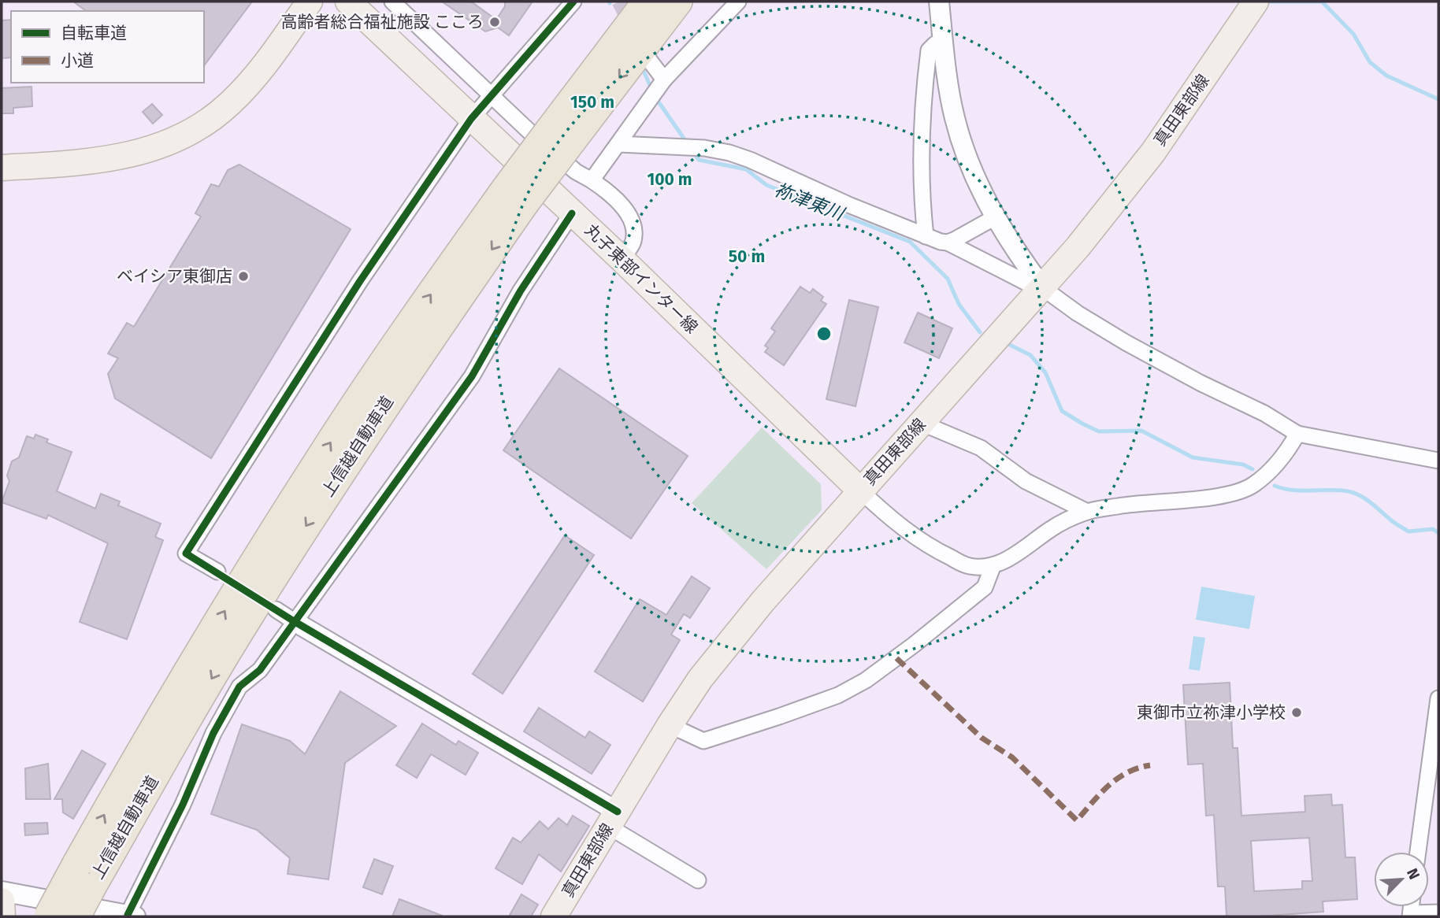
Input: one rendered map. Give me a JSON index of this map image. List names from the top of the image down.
{
  "streets": {
    "highway": ["上信越自動車道"],
    "main road": ["真田東部線", "丸子東部インター線"]
  },
  "crossings": [
    ["真田東部線", "丸子東部インター線"]
  ],
  "water": ["祢津東川"],
  "places": ["高齢者総合福祉施設 こころ", "ベイシア東御店", "東御市立祢津小学校"],
  "legend": ["自転車道", "小道"],
  "north": "top right",
  "rings": ["150 m", "100 m", "50 m"]
}
